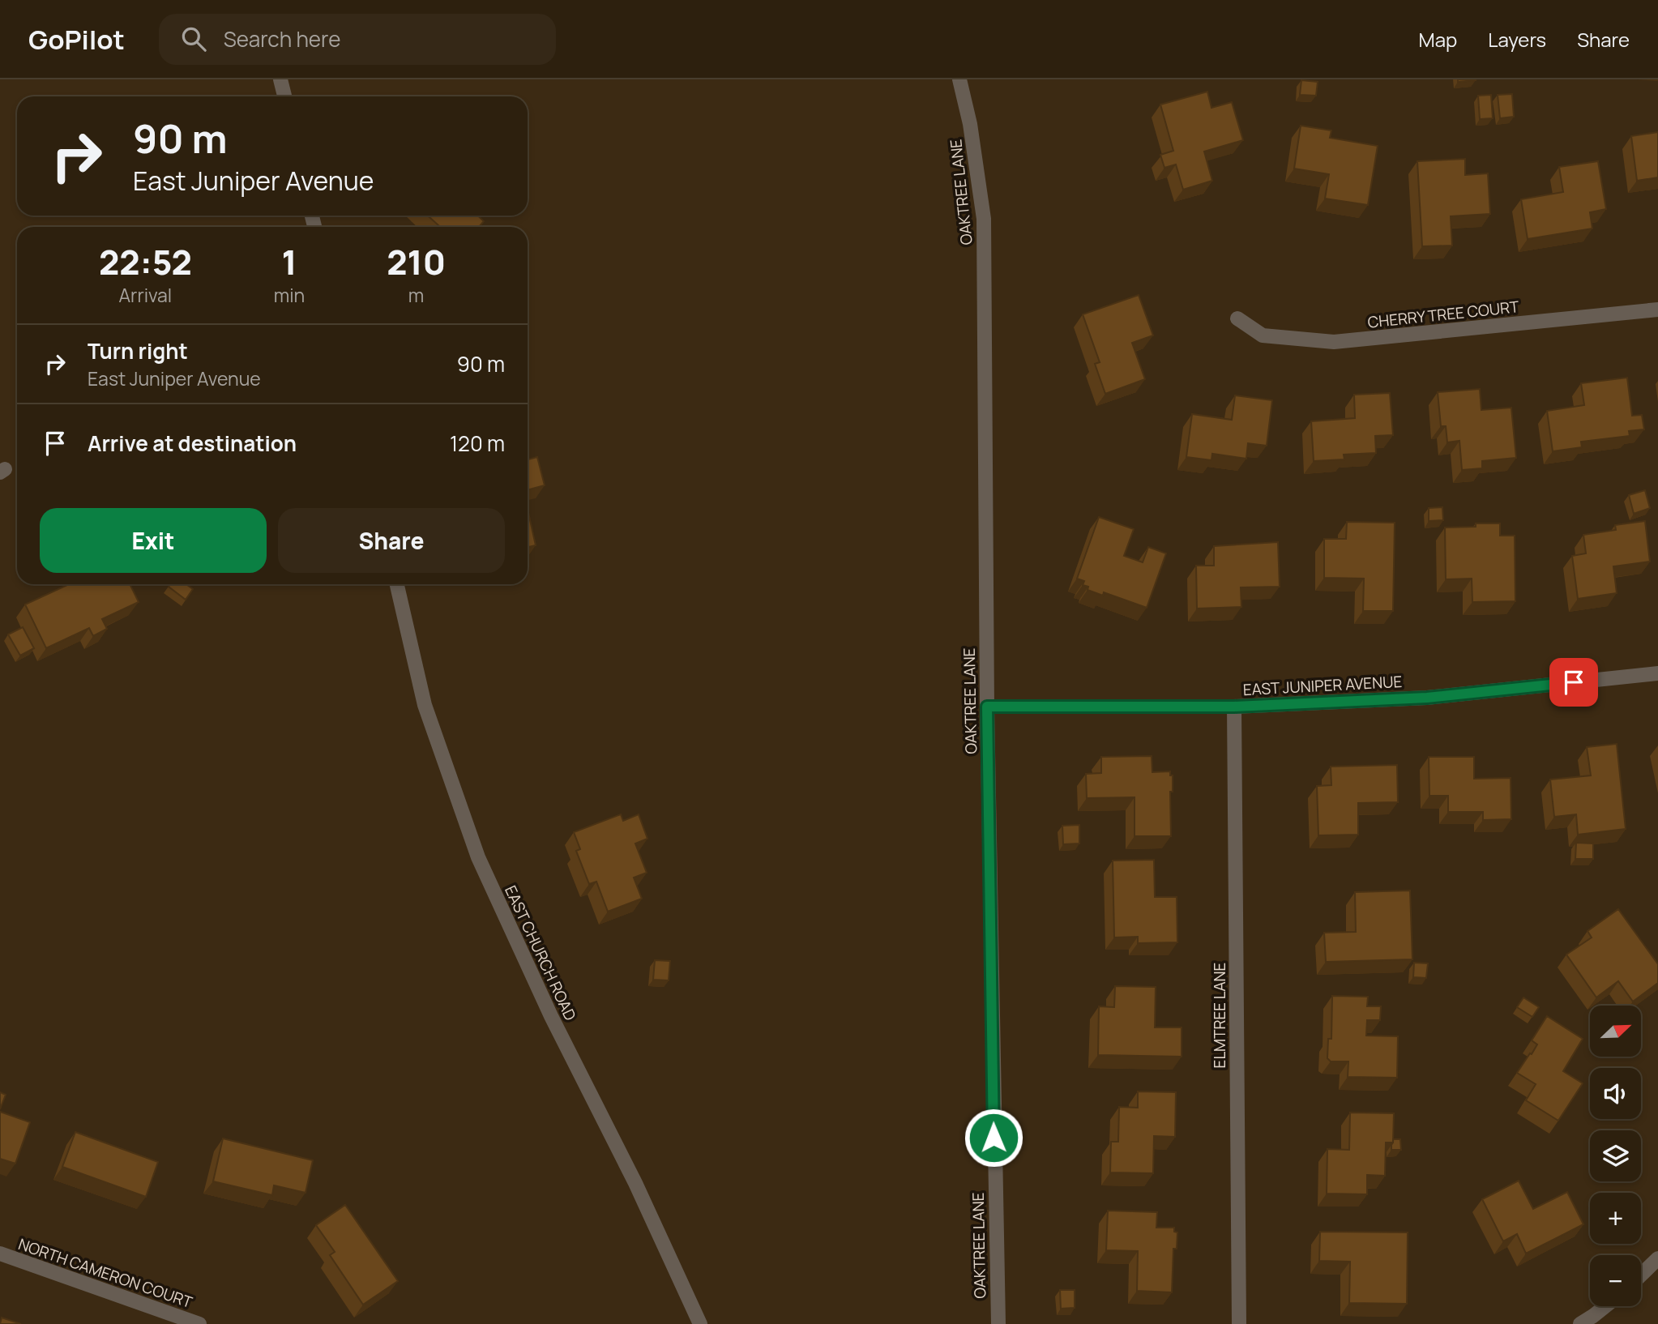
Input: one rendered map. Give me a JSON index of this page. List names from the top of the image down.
{
  "streets": {
    "street": [
      "OAKTREE LANE",
      "CHERRY TREE COURT",
      "EAST JUNIPER AVENUE",
      "EAST CHURCH ROAD",
      "ELMTREE LANE",
      "NORTH CAMERON COURT"
    ]
  },
  "crossings": [
    ["OAKTREE LANE", "EAST JUNIPER AVENUE"],
    ["EAST JUNIPER AVENUE", "ELMTREE LANE"]
  ],
  "north": "top right",
  "page": {
    "header": "GoPilot",
    "search": "Search here",
    "nav": ["Map", "Layers", "Share"],
    "turn": ["90 m", "East Juniper Avenue"],
    "eta": [
      "22:52",
      "Arrival",
      "1",
      "min",
      "210",
      "m"
    ],
    "list": [
      {
        "name": "Turn right",
        "note": "East Juniper Avenue",
        "value": "90 m"
      },
      {
        "name": "Arrive at destination",
        "value": "120 m"
      }
    ],
    "buttons": ["Exit", "Share"],
    "map_buttons": ["+", "−"]
  }
}
